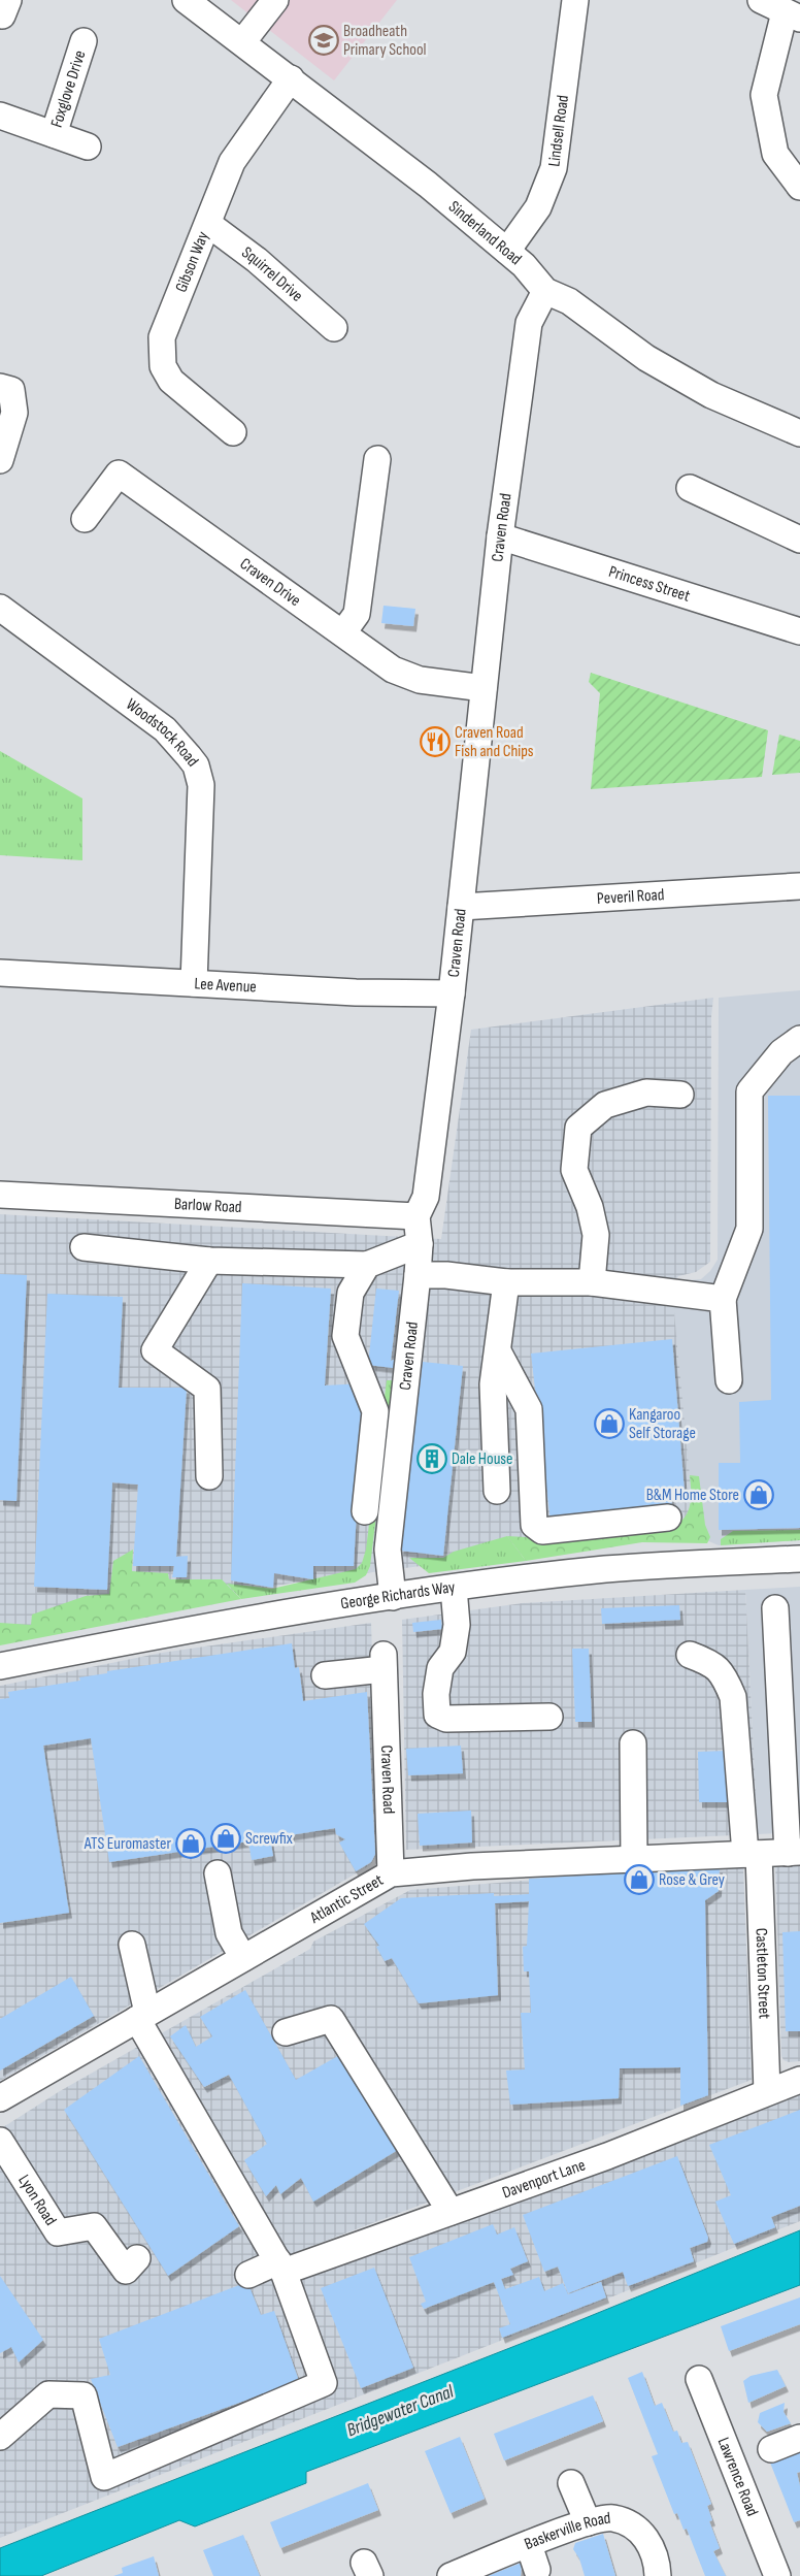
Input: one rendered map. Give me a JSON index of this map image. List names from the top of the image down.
{
  "streets": {
    "street": [
      "Foxglove Drive",
      "Lindsell Road",
      "Sinderland Road",
      "Gibson Way",
      "Squirrel Drive",
      "Craven Road",
      "Craven Drive",
      "Princess Street",
      "Woodstock Road",
      "Peveril Road",
      "Lee Avenue",
      "Barlow Road",
      "George Richards Way",
      "Atlantic Street",
      "Castleton Street",
      "Davenport Lane",
      "Lyon Road",
      "Lawrence Road",
      "Baskerville Road"
    ]
  },
  "crossings": [
    ["Lindsell Road", "Sinderland Road"],
    ["Sinderland Road", "Gibson Way"],
    ["Sinderland Road", "Craven Road"],
    ["Gibson Way", "Squirrel Drive"],
    ["Craven Road", "Craven Drive"],
    ["Craven Road", "Princess Street"],
    ["Craven Road", "Peveril Road"],
    ["Craven Road", "Lee Avenue"],
    ["Craven Road", "Barlow Road"],
    ["Craven Road", "George Richards Way"],
    ["Craven Road", "Atlantic Street"],
    ["Woodstock Road", "Lee Avenue"],
    ["Atlantic Street", "Castleton Street"],
    ["Castleton Street", "Davenport Lane"]
  ],
  "water": ["Bridgewater Canal"],
  "places": {
    "school or university": ["Broadheath Primary School"],
    "restaurant": ["Craven Road Fish and Chips"],
    "shop": [
      "Kangaroo Self Storage",
      "B&M Home Store",
      "Screwfix",
      "ATS Euromaster",
      "Rose & Grey"
    ],
    "building": ["Dale House"]
  }
}
